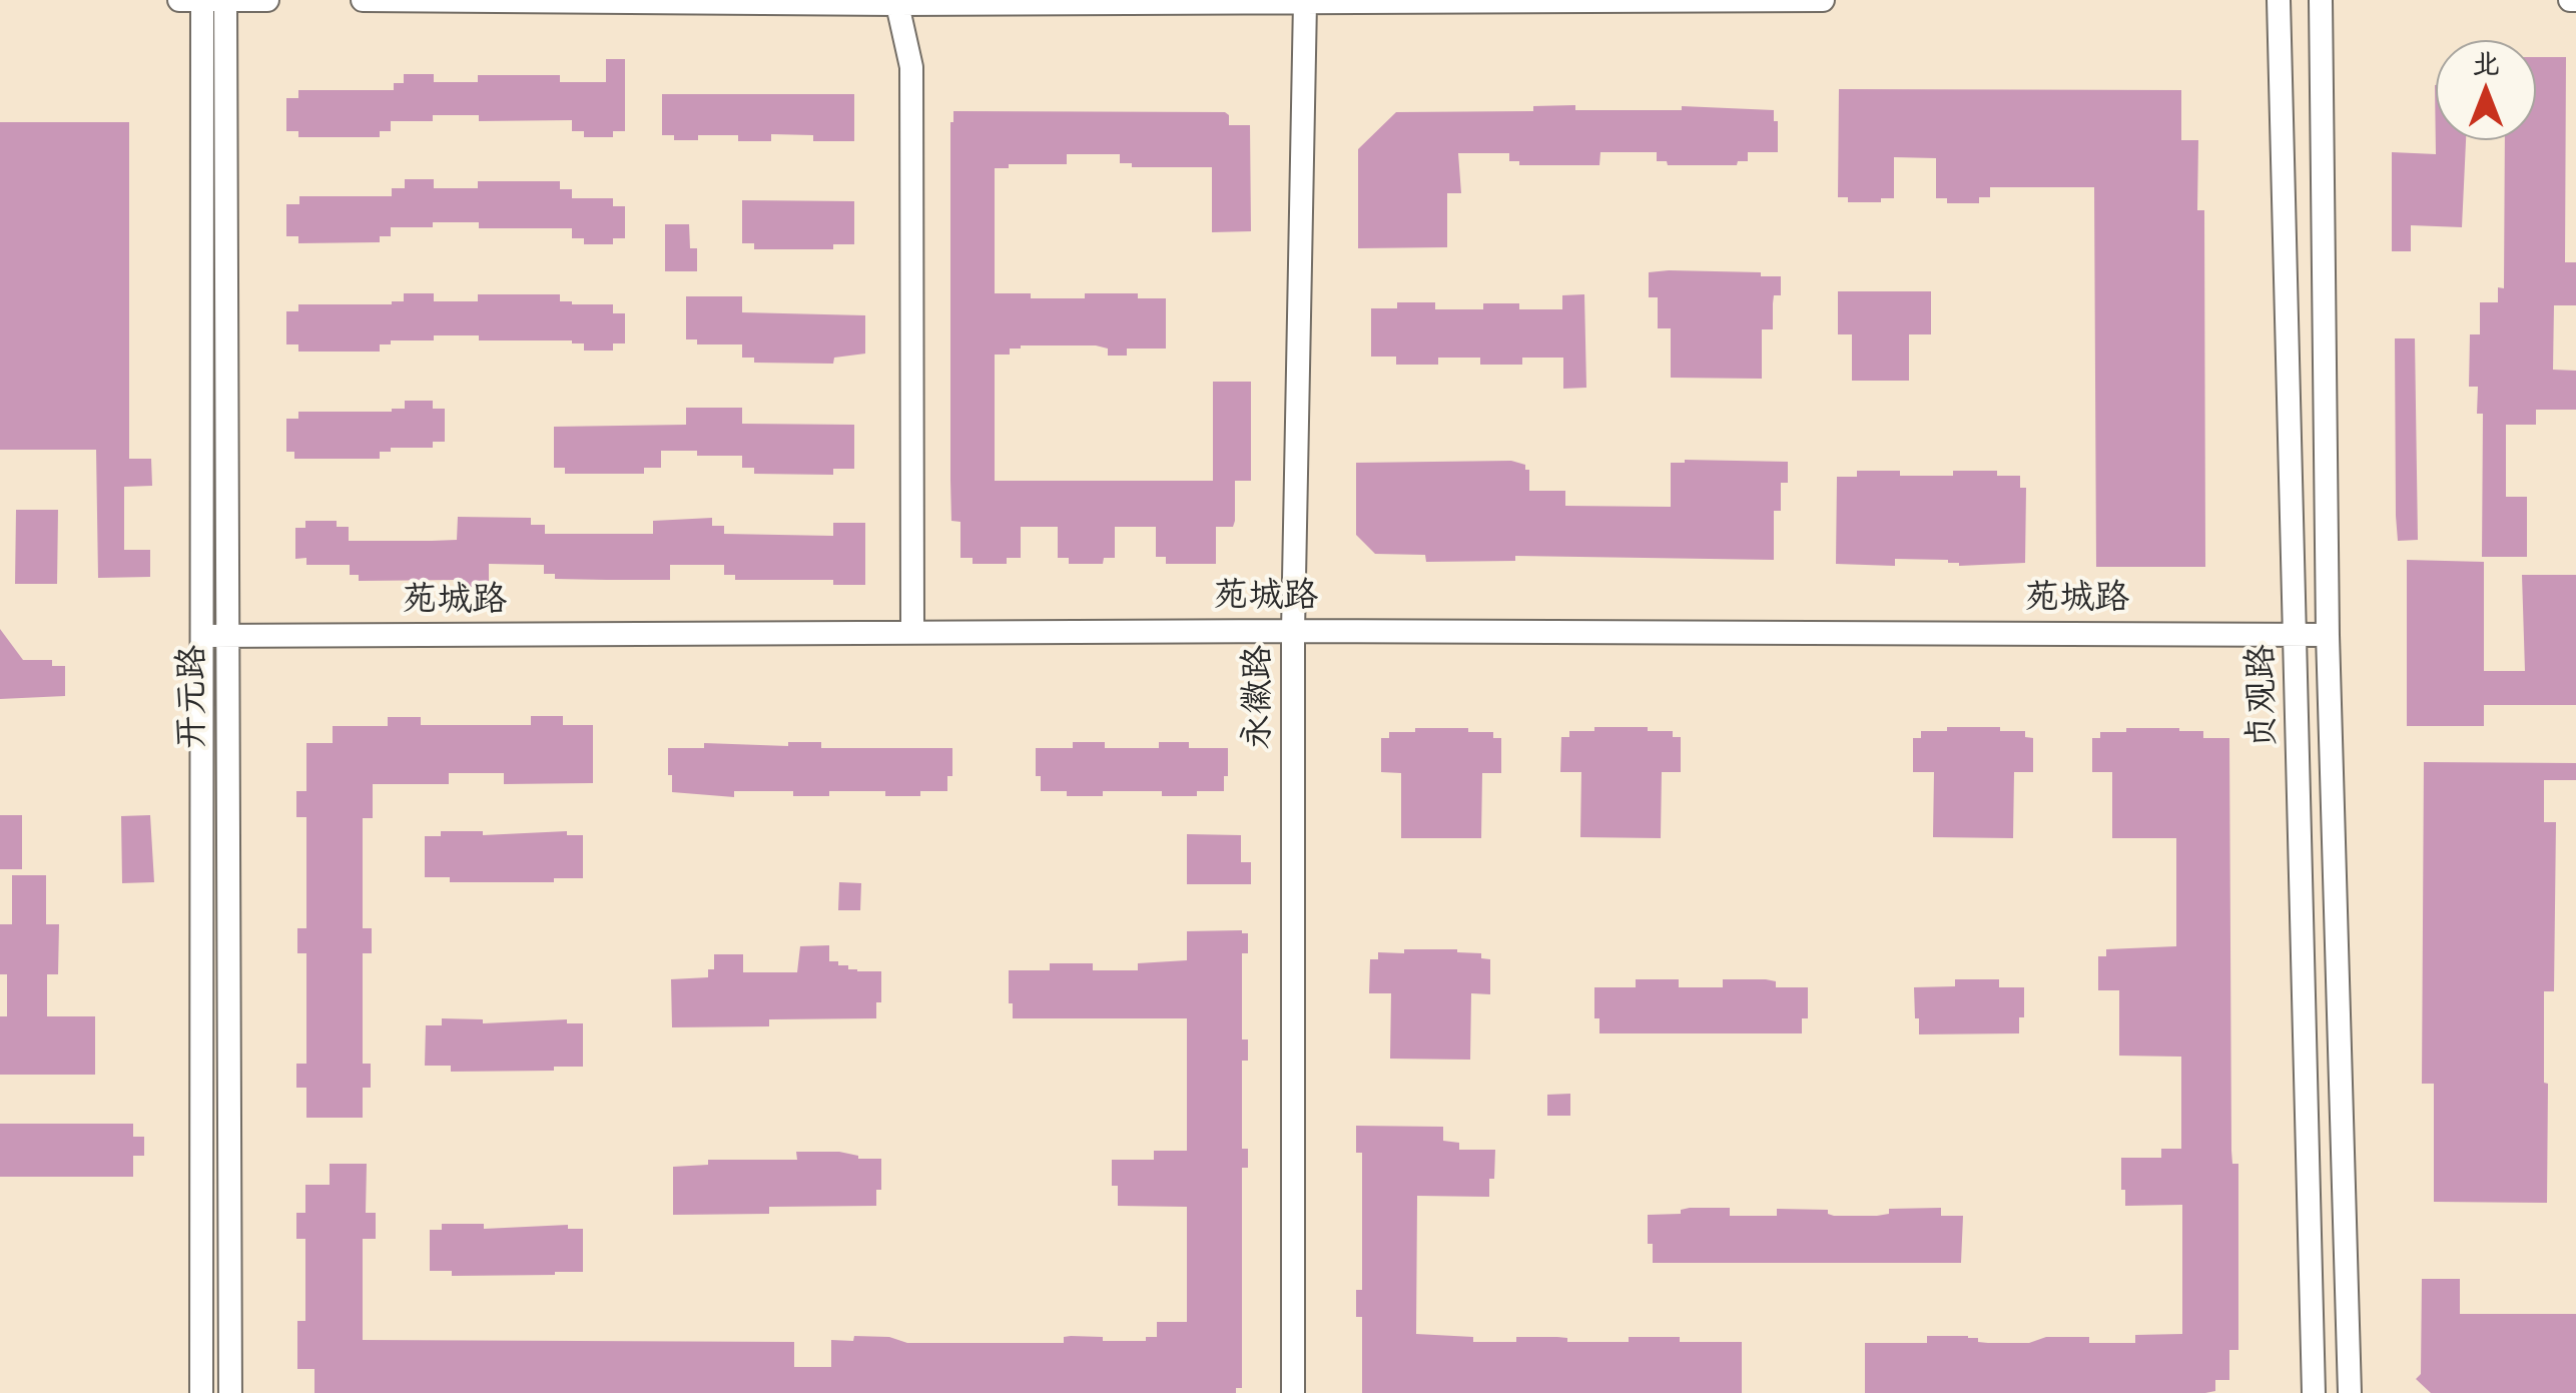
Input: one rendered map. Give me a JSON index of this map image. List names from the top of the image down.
{
  "streets": {
    "street": [
      "苑城路",
      "开元路",
      "永徽路",
      "贞观路"
    ]
  },
  "crossings": [
    ["苑城路", "开元路"],
    ["苑城路", "永徽路"],
    ["苑城路", "贞观路"]
  ],
  "north": "top"
}
